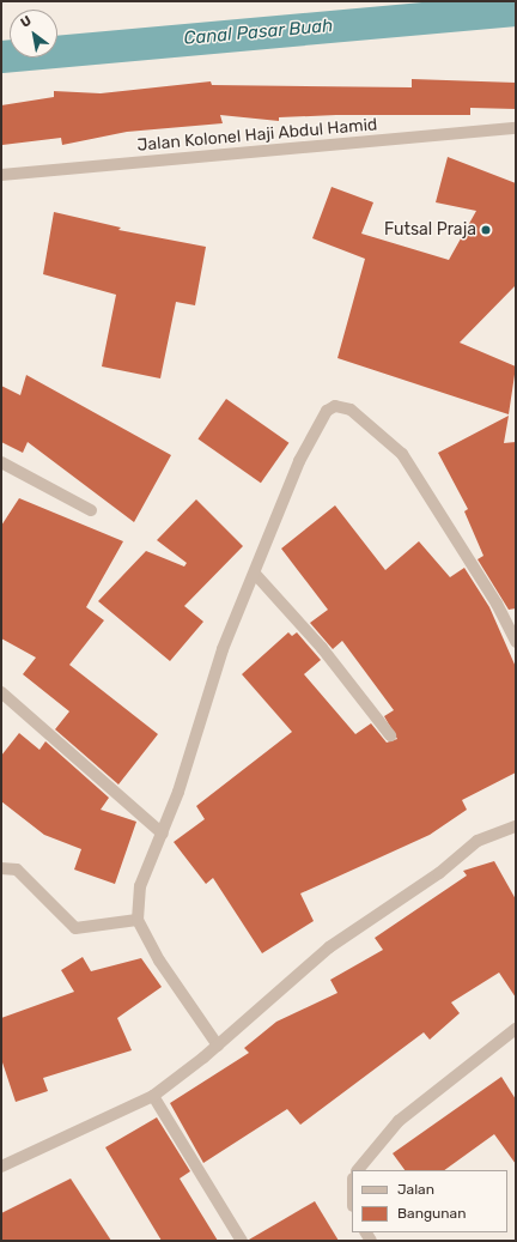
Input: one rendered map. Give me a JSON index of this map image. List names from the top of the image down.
{
  "streets": {
    "street": ["Jalan Kolonel Haji Abdul Hamid"]
  },
  "water": ["Canal Pasar Buah"],
  "places": ["Futsal Praja"],
  "legend": ["Jalan", "Bangunan"],
  "north": "top left"
}
